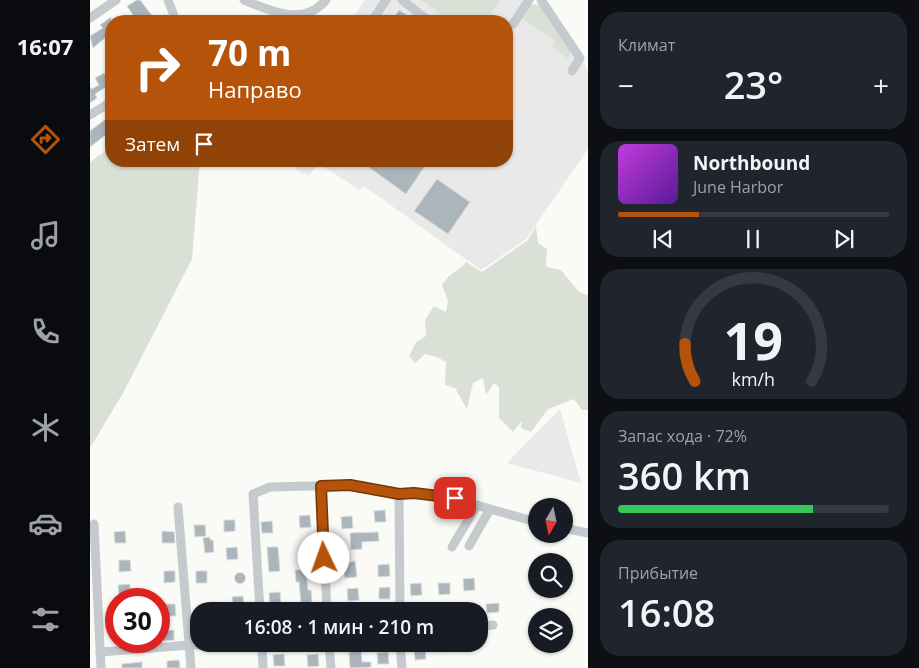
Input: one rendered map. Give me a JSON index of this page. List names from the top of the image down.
{
  "north": "bottom",
  "page": {
    "tabs": "16:07",
    "tile": [
      "Климат",
      ["Запас хода · 72%", "360 km"],
      ["Прибытие", "16:08"]
    ],
    "turn": ["70 m", "Направо"],
    "heat": ["−", "23°", "+"],
    "then": "Затем",
    "song": ["Northbound", "June Harbor"],
    "limit": "30",
    "trip": "16:08 · 1 мин · 210 m",
    "gauge": ["19", "km/h"]
  }
}
